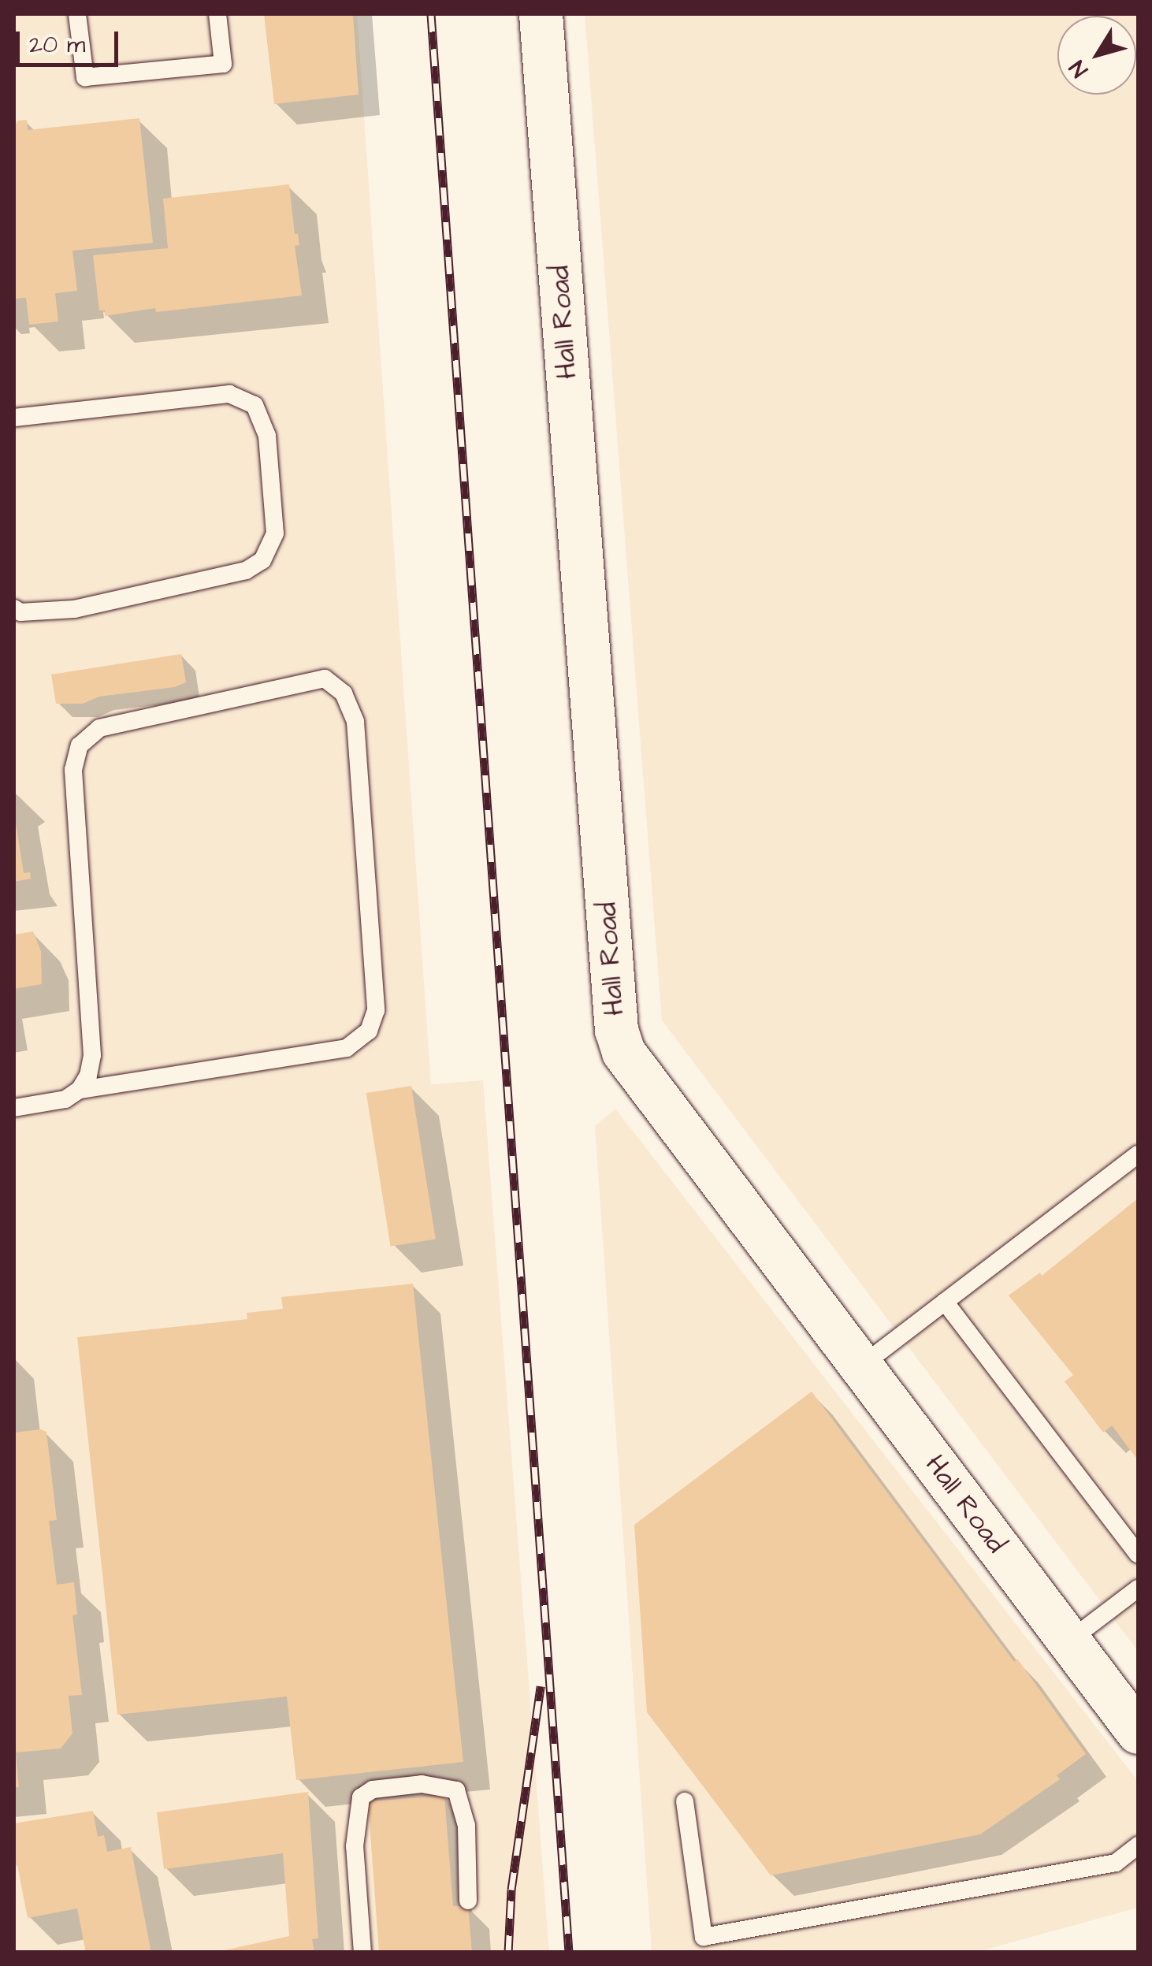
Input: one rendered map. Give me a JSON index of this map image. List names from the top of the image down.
{
  "streets": {
    "street": ["Hall Road"]
  },
  "scale_bar": "20 m",
  "north": "bottom left"
}
